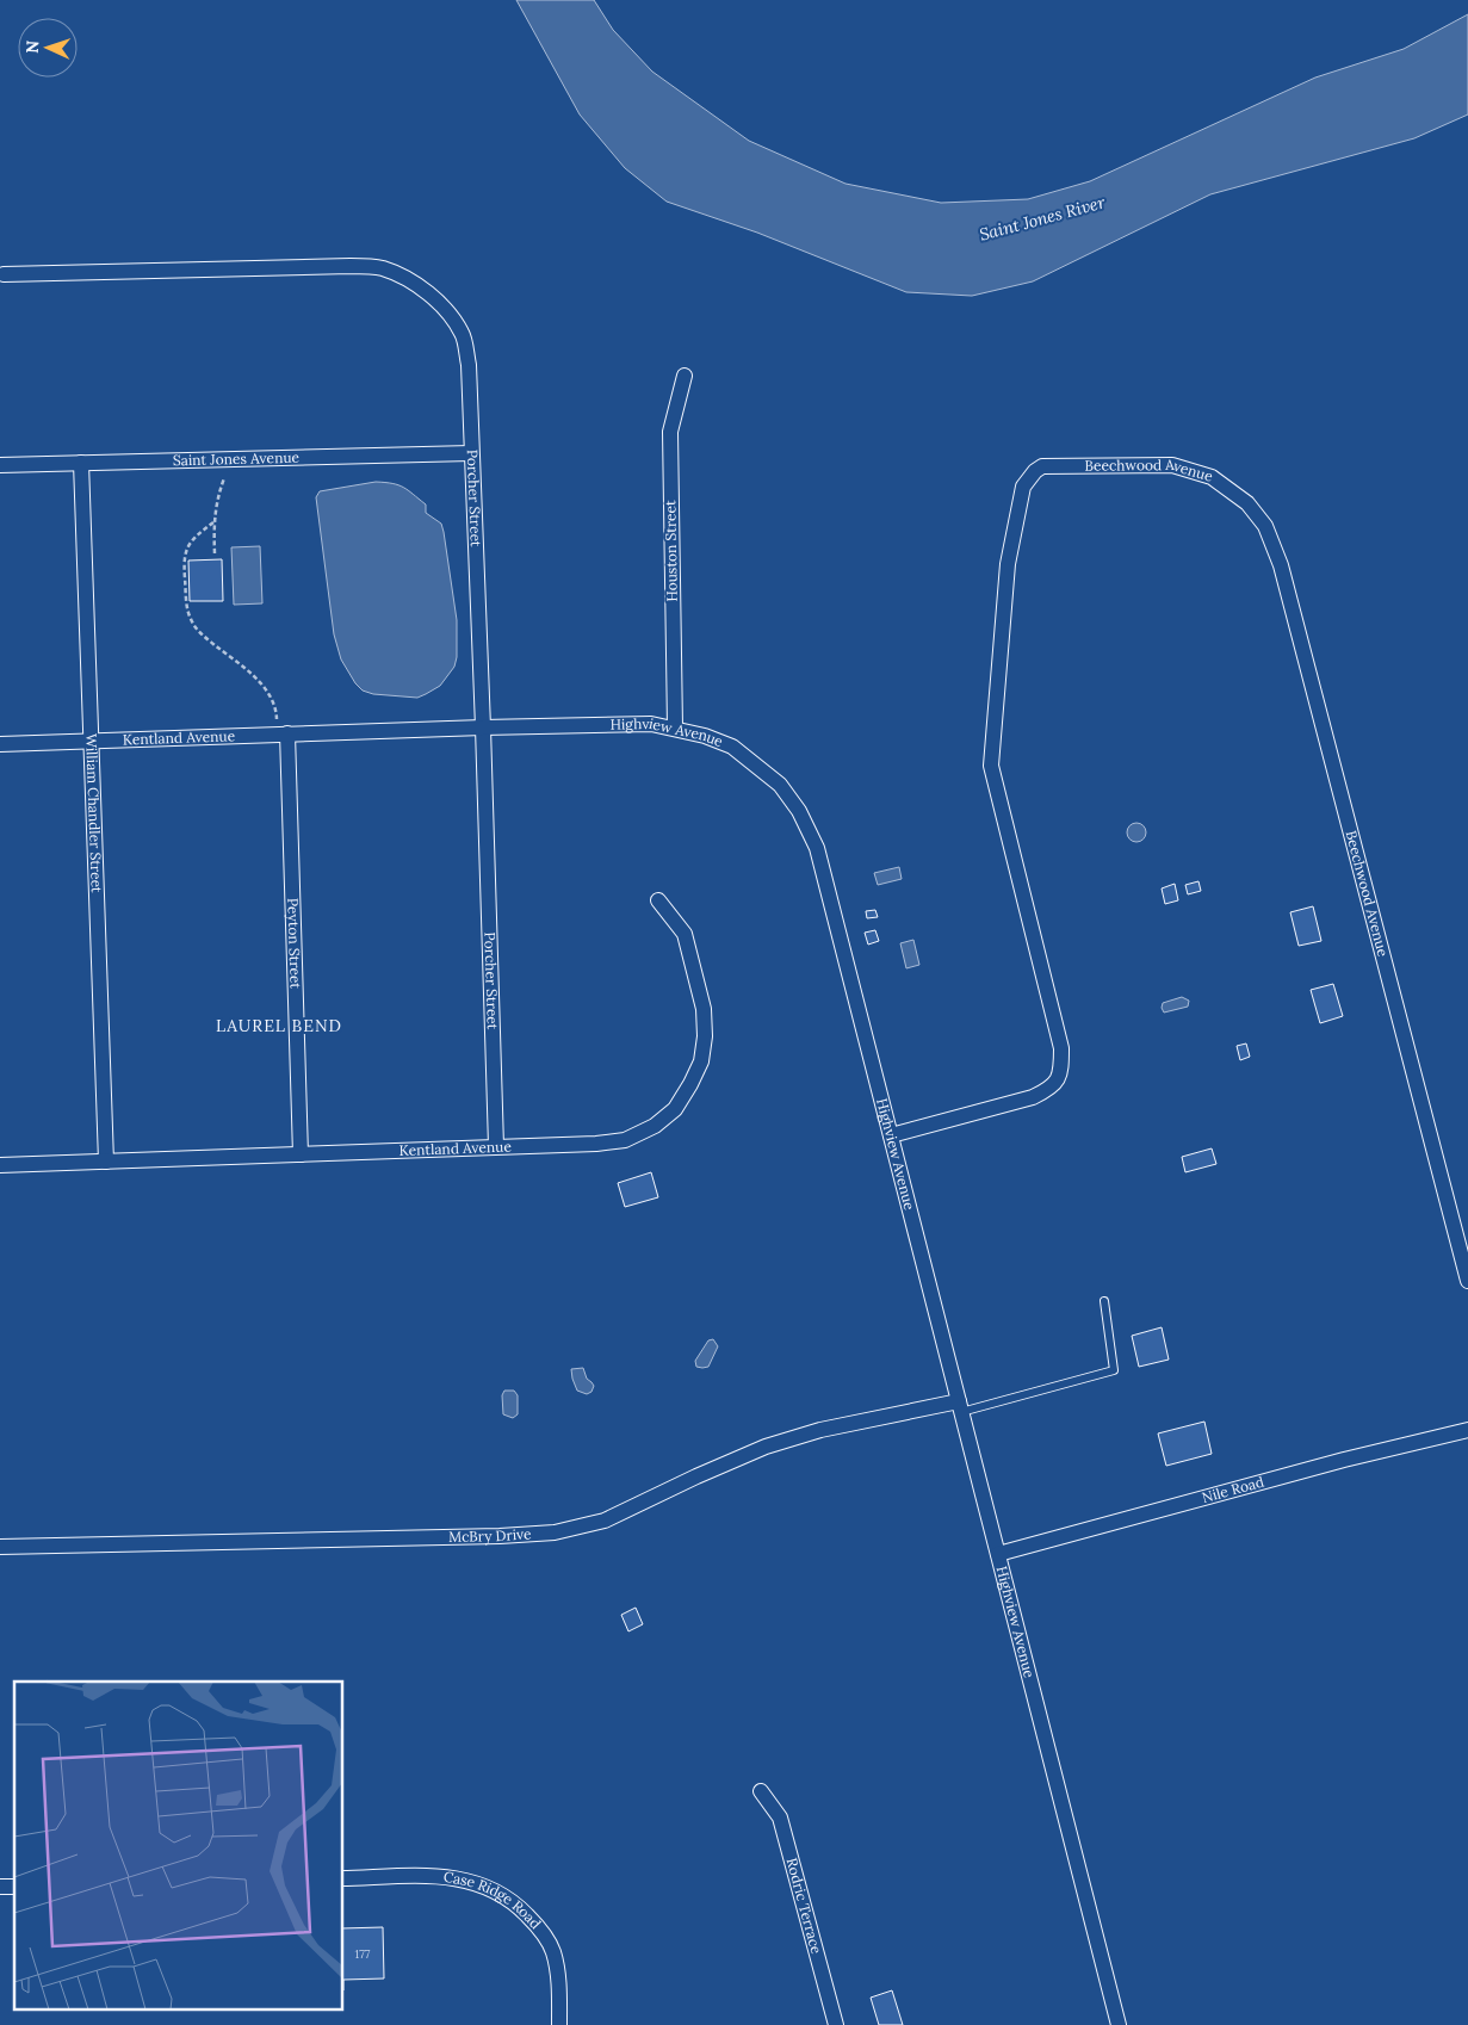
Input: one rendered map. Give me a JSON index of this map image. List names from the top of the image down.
{
  "streets": {
    "street": [
      "Saint Jones Avenue",
      "Beechwood Avenue",
      "Porcher Street",
      "Houston Street",
      "Highview Avenue",
      "Kentland Avenue",
      "William Chandler Street",
      "Peyton Street",
      "Nile Road",
      "McBry Drive",
      "Case Ridge Road",
      "Rodric Terrace"
    ]
  },
  "crossings": [
    ["Saint Jones Avenue", "Porcher Street"],
    ["Saint Jones Avenue", "William Chandler Street"],
    ["Beechwood Avenue", "Highview Avenue"],
    ["Porcher Street", "Highview Avenue"],
    ["Porcher Street", "Kentland Avenue"],
    ["Houston Street", "Highview Avenue"],
    ["Highview Avenue", "Kentland Avenue"],
    ["Highview Avenue", "Peyton Street"],
    ["Highview Avenue", "Nile Road"],
    ["Highview Avenue", "McBry Drive"],
    ["Kentland Avenue", "William Chandler Street"],
    ["Kentland Avenue", "Peyton Street"]
  ],
  "districts": ["LAUREL BEND"],
  "water": ["Saint Jones River"],
  "house_numbers": ["177"],
  "north": "left"
}
